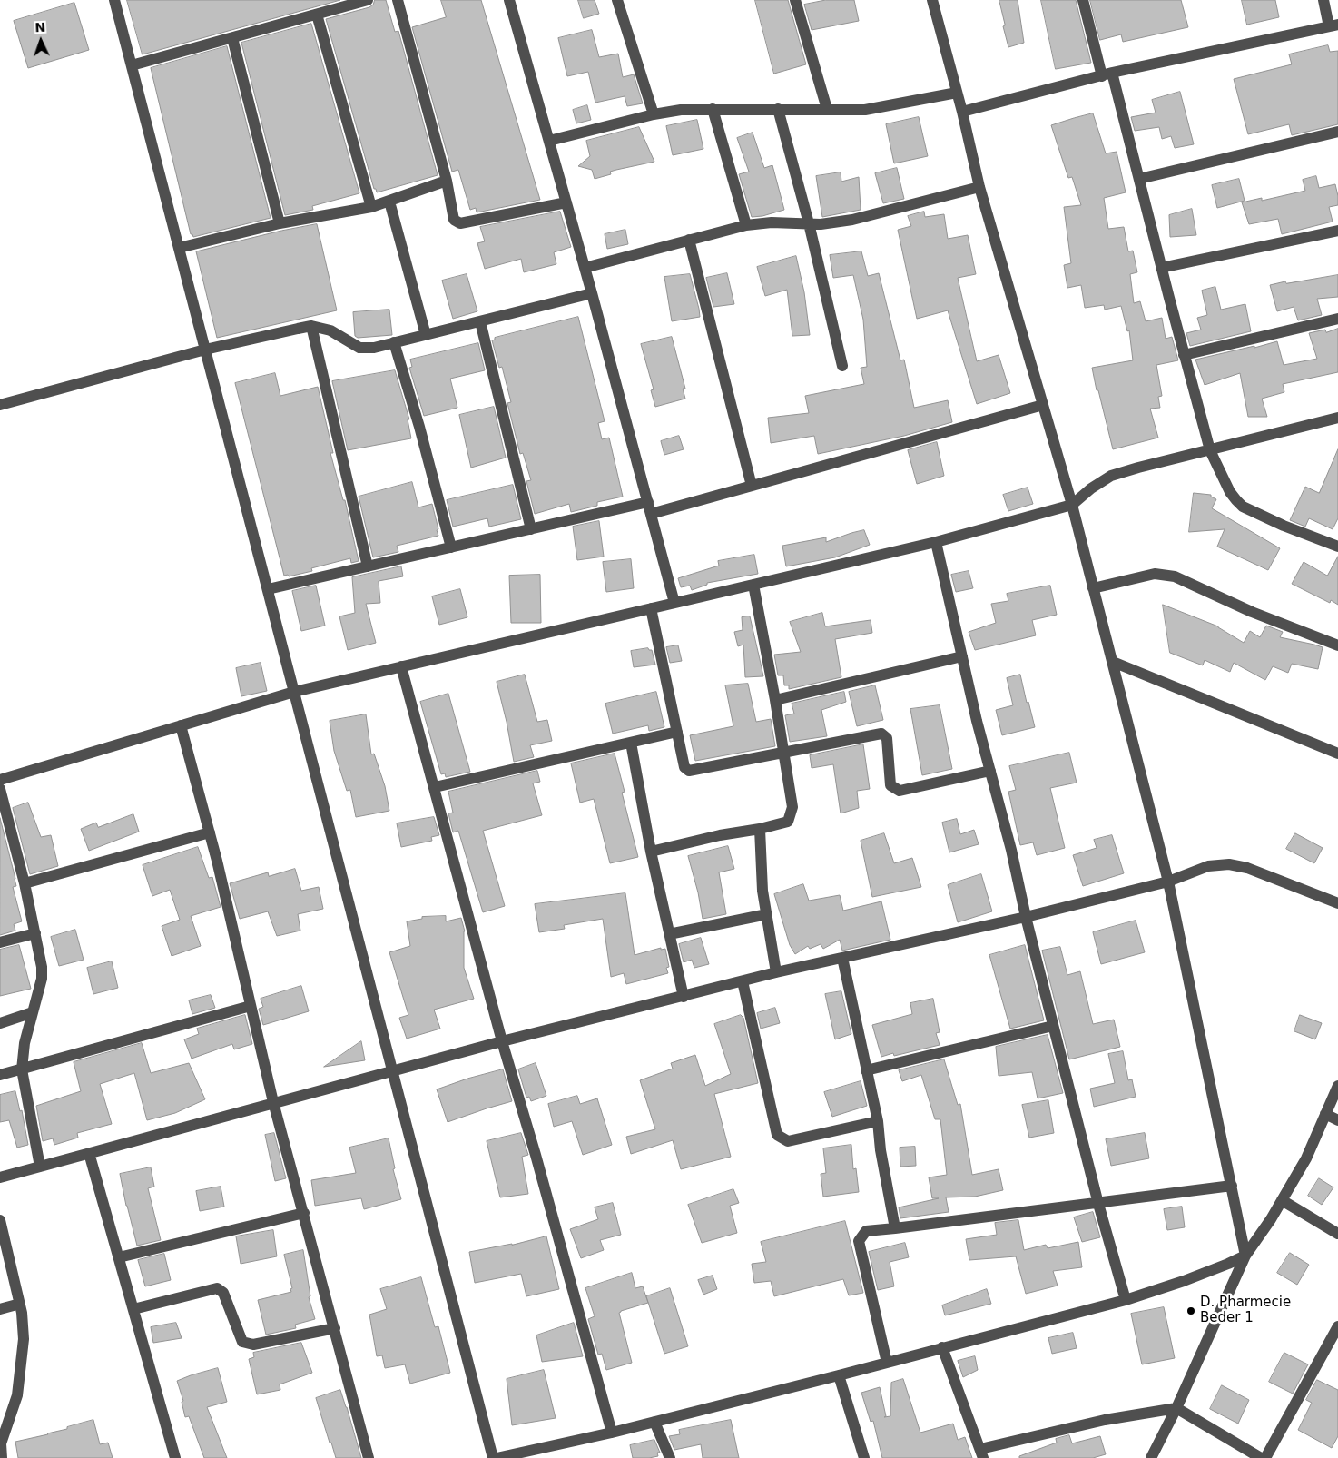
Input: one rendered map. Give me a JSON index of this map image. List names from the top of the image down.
{
  "places": ["D. Pharmecie Beder 1"],
  "north": "top"
}
